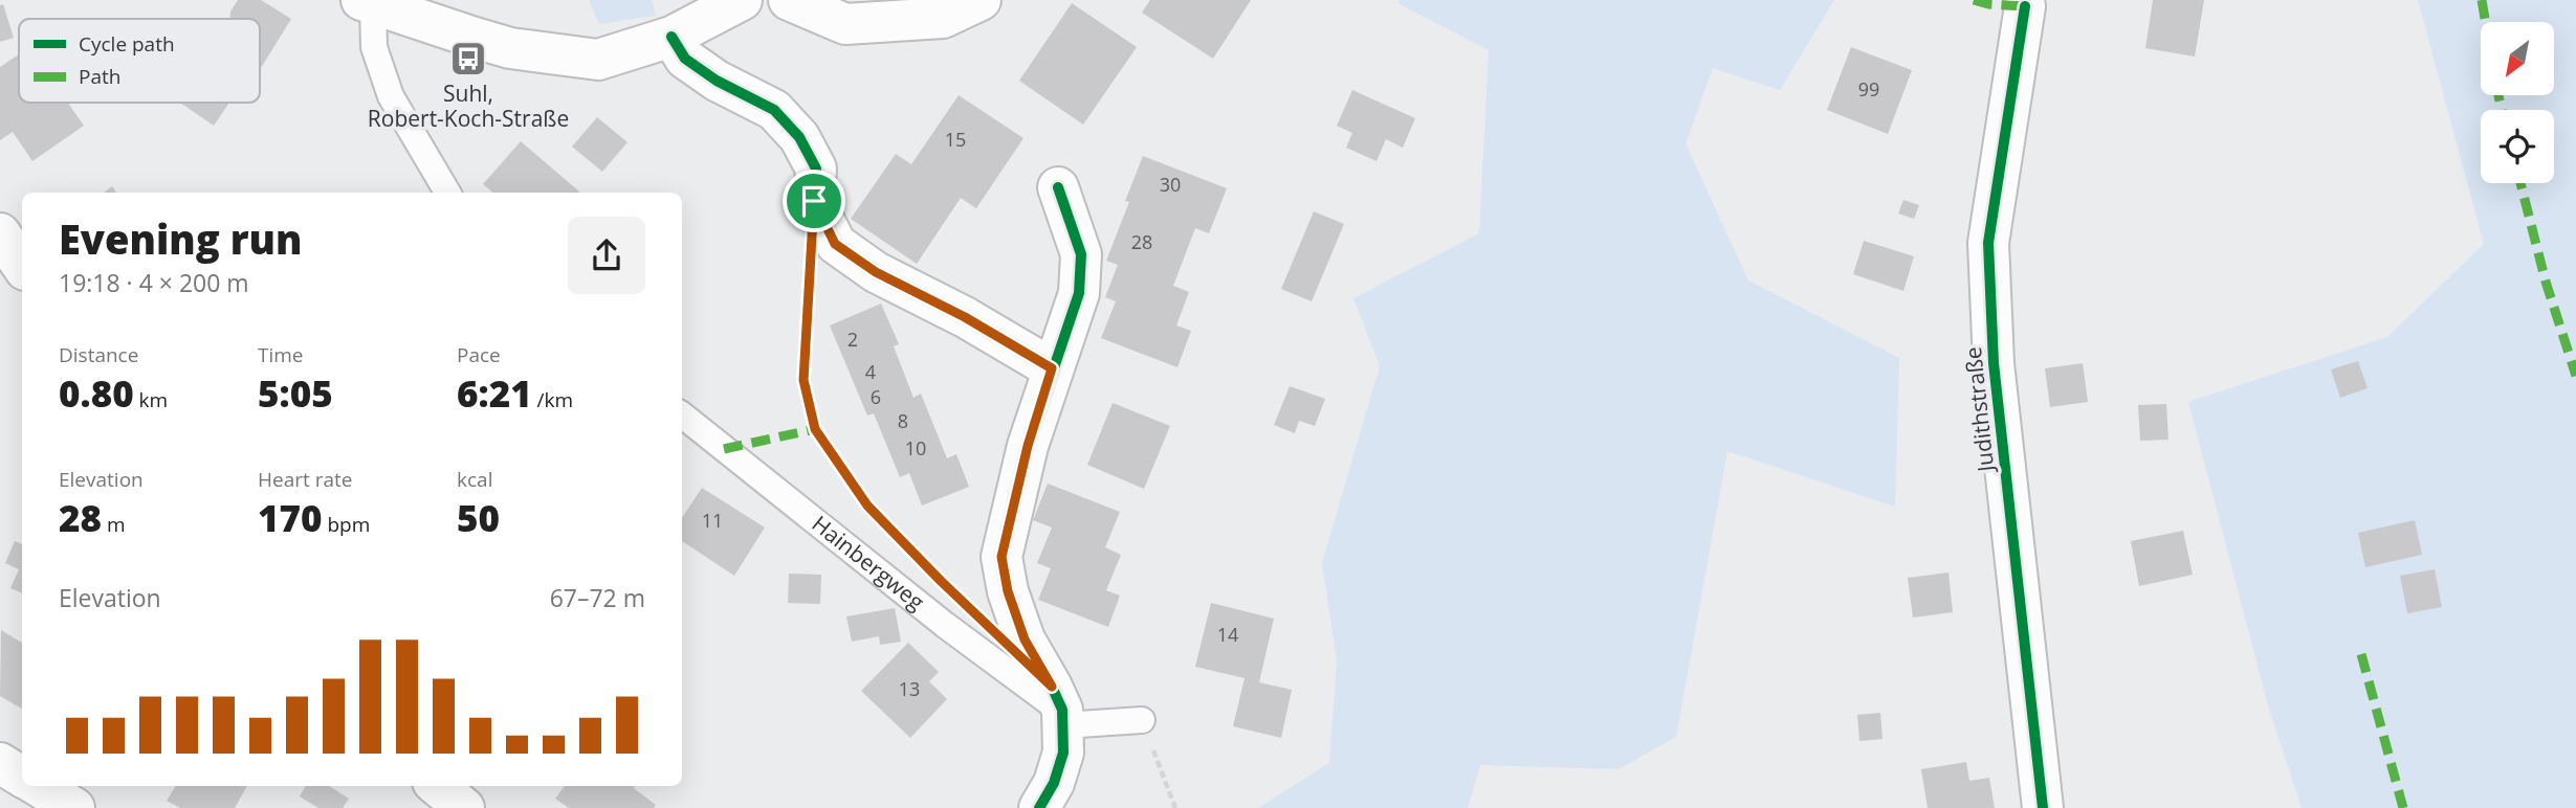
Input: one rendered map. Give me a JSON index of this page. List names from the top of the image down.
{
  "streets": {
    "street": ["Judithstraße"],
    "lane": ["Hainbergweg"]
  },
  "places": {
    "bus stop": ["Suhl, Robert-Koch-Straße"]
  },
  "house_numbers": [
    "99",
    "15",
    "30",
    "28",
    "2",
    "4",
    "6",
    "8",
    "10",
    "11",
    "14",
    "13"
  ],
  "legend": ["Cycle path", "Path"],
  "north": "bottom left",
  "page": {
    "heading": ["Evening run", "19:18 · 4 × 200 m"],
    "stats": [
      ["Distance", "0.80 km"],
      ["Time", "5:05"],
      ["Pace", "6:21 /km"],
      ["Elevation", "28 m"],
      ["Heart rate", "170 bpm"],
      ["kcal", "50"]
    ],
    "chart": ["Elevation", "67–72 m"]
  }
}
